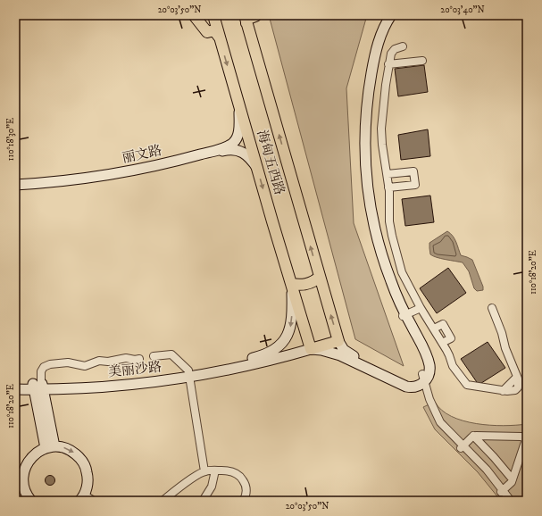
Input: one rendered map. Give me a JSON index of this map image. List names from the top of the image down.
{
  "streets": {
    "main road": ["海甸五西路"],
    "street": ["丽文路", "美丽沙路"]
  },
  "crossings": [
    ["丽文路", "海甸五西路"]
  ],
  "coordinates": [
    "20°03'50\"N",
    "20°03'40\"N",
    "110°18'30\"E",
    "110°18'20\"E"
  ]
}
